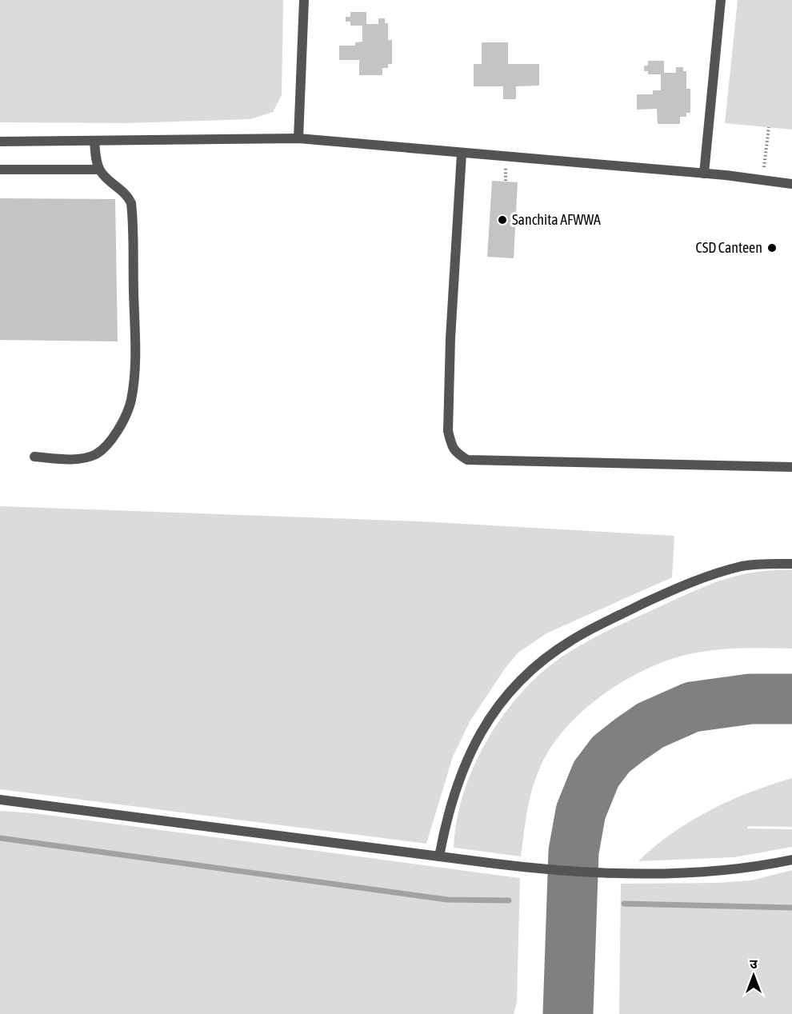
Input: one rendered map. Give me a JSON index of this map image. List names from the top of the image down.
{
  "places": ["Sanchita AFWWA", "CSD Canteen"],
  "north": "top"
}
